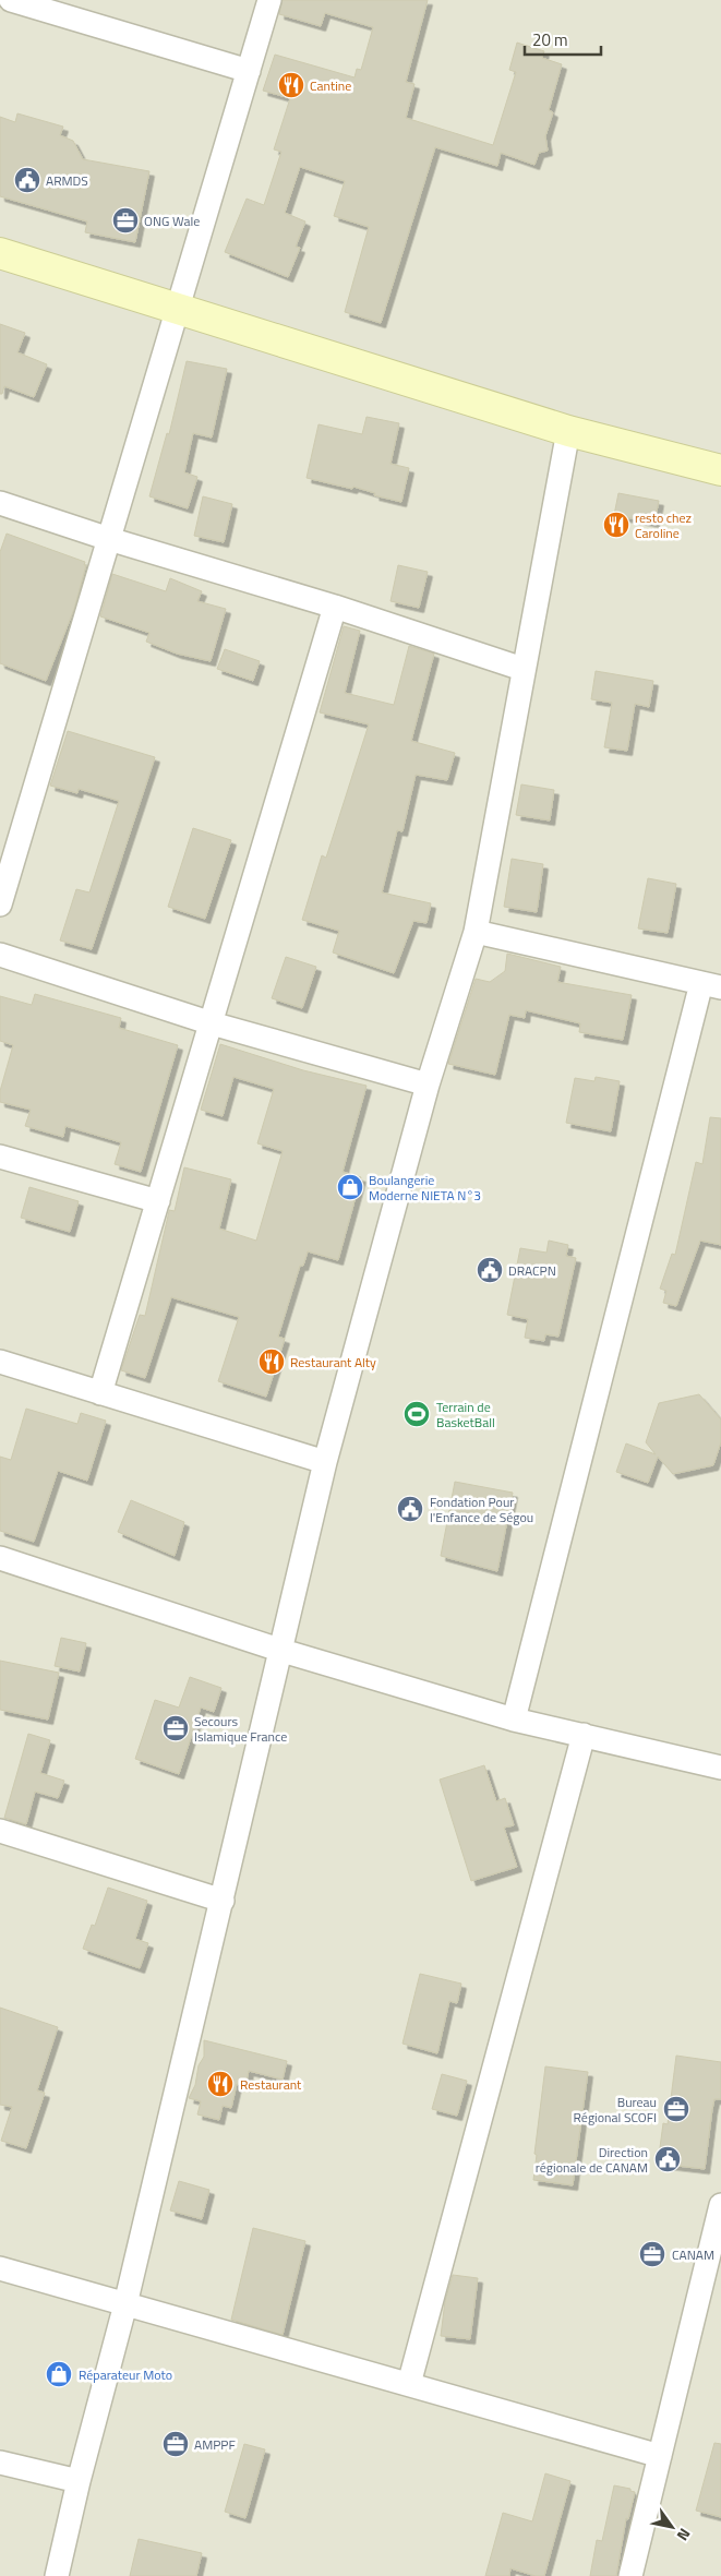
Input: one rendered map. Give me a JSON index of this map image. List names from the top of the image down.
{
  "places": {
    "restaurant": [
      "Cantine",
      "resto chez Caroline",
      "Restaurant Alty",
      "Restaurant"
    ],
    "public building": [
      "ARMDS",
      "DRACPN",
      "Fondation Pour l'Enfance de Ségou",
      "Direction régionale de CANAM"
    ],
    "office": [
      "ONG Wale",
      "Secours Islamique France",
      "Bureau Régional SCOFI",
      "CANAM",
      "AMPPF"
    ],
    "shop": ["Boulangerie Moderne NIETA N°3", "Réparateur Moto"],
    "sports": ["Terrain de BasketBall"]
  },
  "scale_bar": "20 m",
  "north": "bottom right"
}
